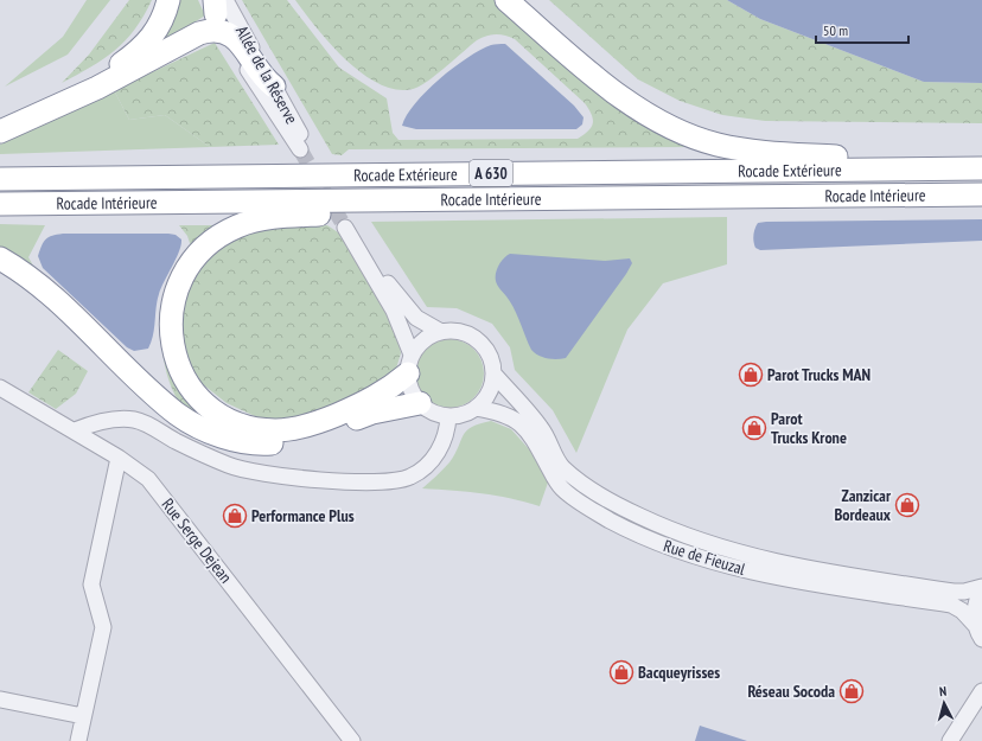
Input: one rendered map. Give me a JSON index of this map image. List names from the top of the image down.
{
  "streets": {
    "highway": ["Rocade Extérieure", "A 630", "Rocade Intérieure"],
    "street": ["Allée de la Réserve", "Rue Serge Dejean", "Rue de Fieuzal"]
  },
  "places": {
    "shop": [
      "Parot Trucks MAN",
      "Parot Trucks Krone",
      "Zanzicar Bordeaux",
      "Performance Plus",
      "Bacqueyrisses",
      "Réseau Socoda"
    ]
  },
  "scale_bar": "50 m",
  "north": "top"
}
